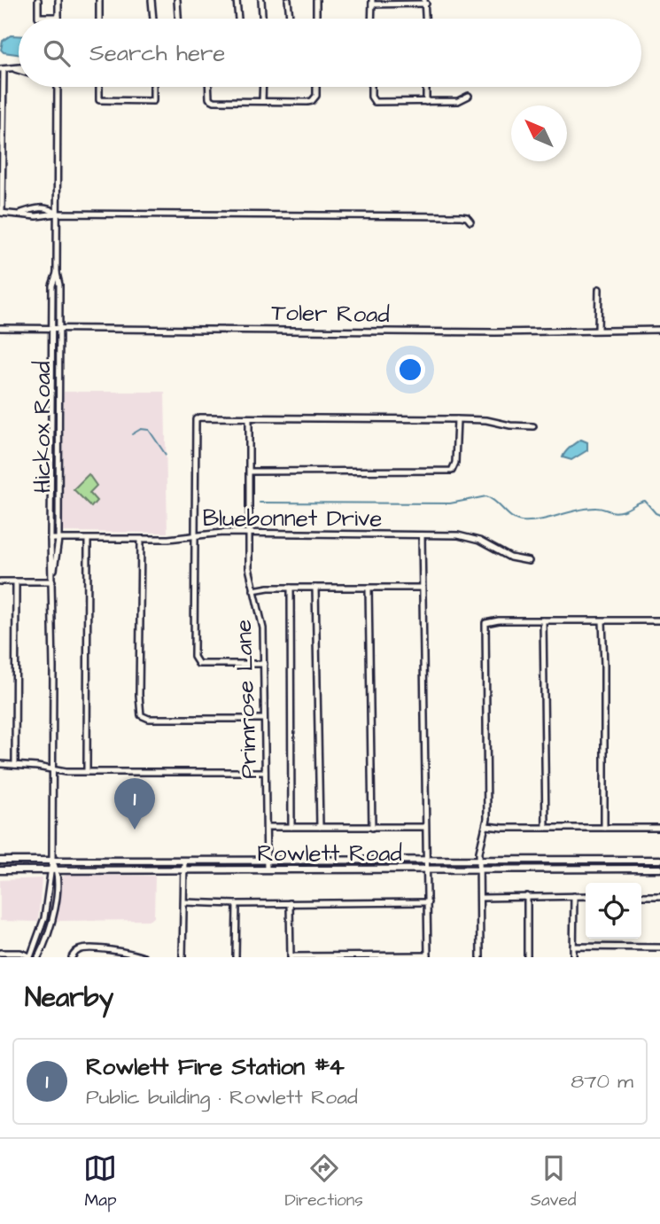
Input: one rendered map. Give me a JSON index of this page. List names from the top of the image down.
{
  "streets": {
    "main road": ["Rowlett Road"],
    "street": [
      "Toler Road",
      "Hickox Road",
      "Bluebonnet Drive",
      "Primrose Lane"
    ]
  },
  "crossings": [
    ["Toler Road", "Hickox Road"],
    ["Hickox Road", "Bluebonnet Drive"],
    ["Hickox Road", "Rowlett Road"],
    ["Bluebonnet Drive", "Primrose Lane"],
    ["Primrose Lane", "Rowlett Road"]
  ],
  "north": "top left",
  "page": {
    "search": "Search here",
    "pins": "1",
    "heading": "Nearby",
    "list": [
      {
        "mark": "1",
        "name": "Rowlett Fire Station #4",
        "note": "Public building · Rowlett Road",
        "value": "870 m"
      }
    ],
    "nav": ["Map", "Directions", "Saved"]
  }
}
